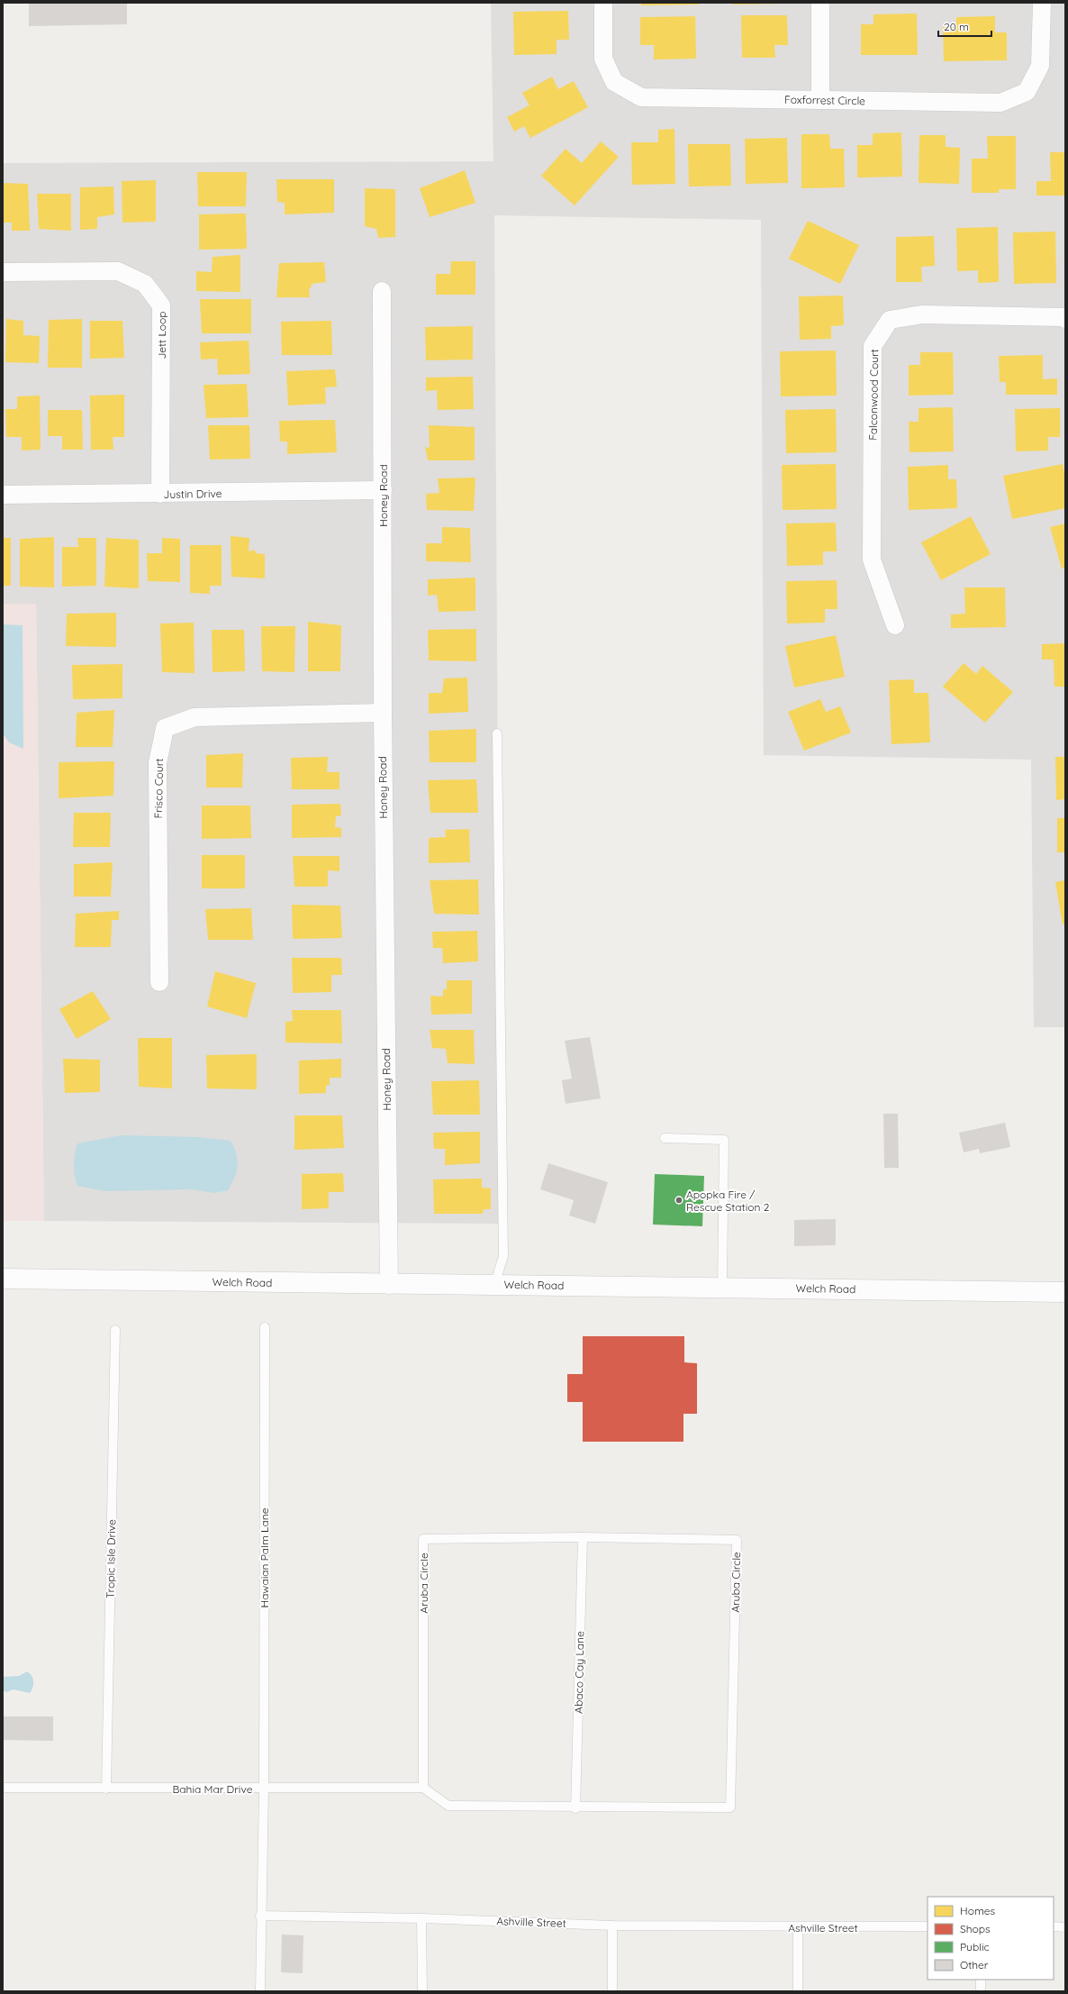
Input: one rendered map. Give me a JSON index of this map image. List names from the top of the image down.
{
  "streets": {
    "street": [
      "Foxforrest Circle",
      "Jett Loop",
      "Falconwood Court",
      "Justin Drive",
      "Honey Road",
      "Frisco Court",
      "Welch Road"
    ],
    "lane": [
      "Hawaian Palm Lane",
      "Tropic Isle Drive",
      "Aruba Circle",
      "Abaco Cay Lane",
      "Bahia Mar Drive",
      "Ashville Street"
    ]
  },
  "crossings": [
    ["Jett Loop", "Justin Drive"],
    ["Justin Drive", "Honey Road"],
    ["Honey Road", "Frisco Court"],
    ["Honey Road", "Welch Road"],
    ["Hawaian Palm Lane", "Bahia Mar Drive"],
    ["Tropic Isle Drive", "Bahia Mar Drive"],
    ["Aruba Circle", "Abaco Cay Lane"],
    ["Aruba Circle", "Bahia Mar Drive"]
  ],
  "places": ["Apopka Fire / Rescue Station 2"],
  "legend": [
    "Homes",
    "Shops",
    "Public",
    "Other"
  ],
  "scale_bar": "20 m"
}
